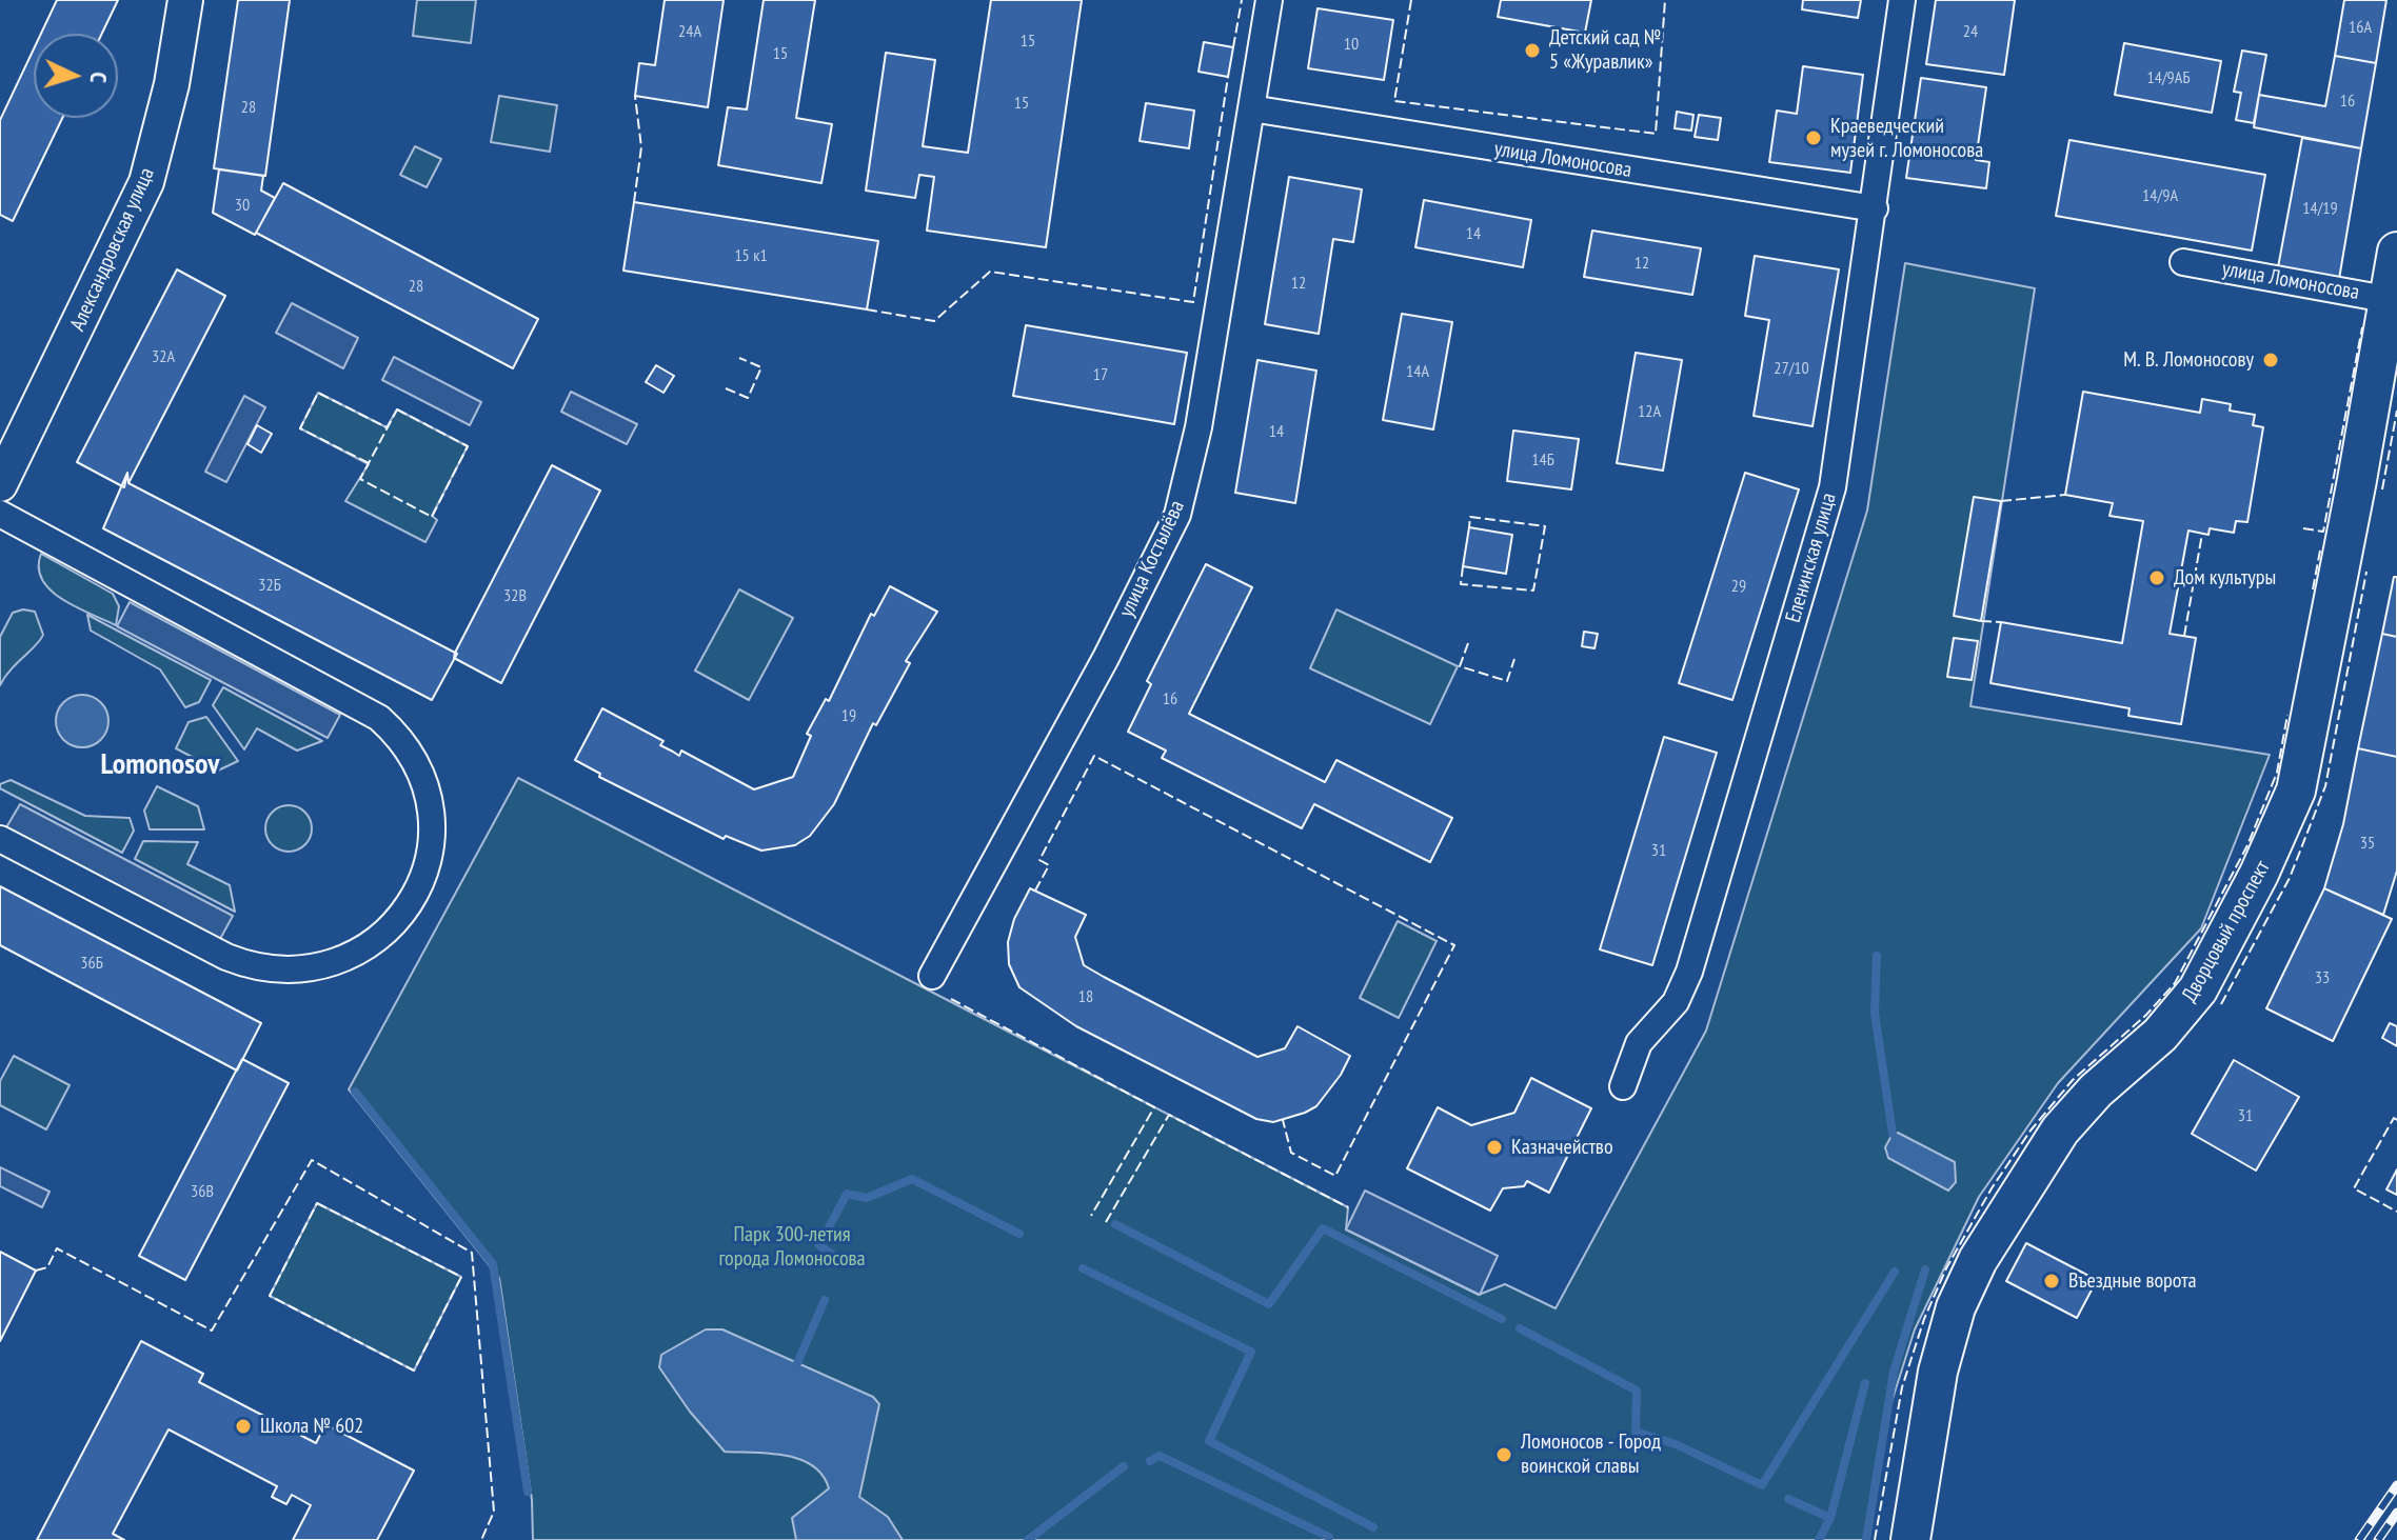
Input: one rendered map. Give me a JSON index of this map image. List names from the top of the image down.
{
  "streets": {
    "main road": ["Александровская улица", "Дворцовый проспект"],
    "street": ["улица Ломоносова", "Еленинская улица", "улица Костылёва"]
  },
  "crossings": [
    ["улица Ломоносова", "Еленинская улица"],
    ["улица Ломоносова", "улица Костылёва"],
    ["улица Ломоносова", "Дворцовый проспект"]
  ],
  "districts": ["Lomonosov"],
  "parks": ["Парк 300-летия города Ломоносова"],
  "places": [
    "Детский сад № 5 «Журавлик»",
    "Краеведческий музей г. Ломоносова",
    "М. В. Ломоносову",
    "Дом культуры",
    "Казначейство",
    "Въездные ворота",
    "Школа № 602",
    "Ломоносов - Город воинской славы"
  ],
  "house_numbers": [
    "16А",
    "24А",
    "24",
    "15",
    "10",
    "15",
    "14/9АБ",
    "16",
    "15",
    "28",
    "14/9А",
    "30",
    "14/19",
    "14",
    "15 к1",
    "12",
    "12",
    "28",
    "32А",
    "27/10",
    "14А",
    "17",
    "12А",
    "14",
    "14Б",
    "32Б",
    "29",
    "32В",
    "16",
    "19",
    "35",
    "31",
    "36Б",
    "33",
    "18",
    "31",
    "36В"
  ],
  "north": "right"
}
